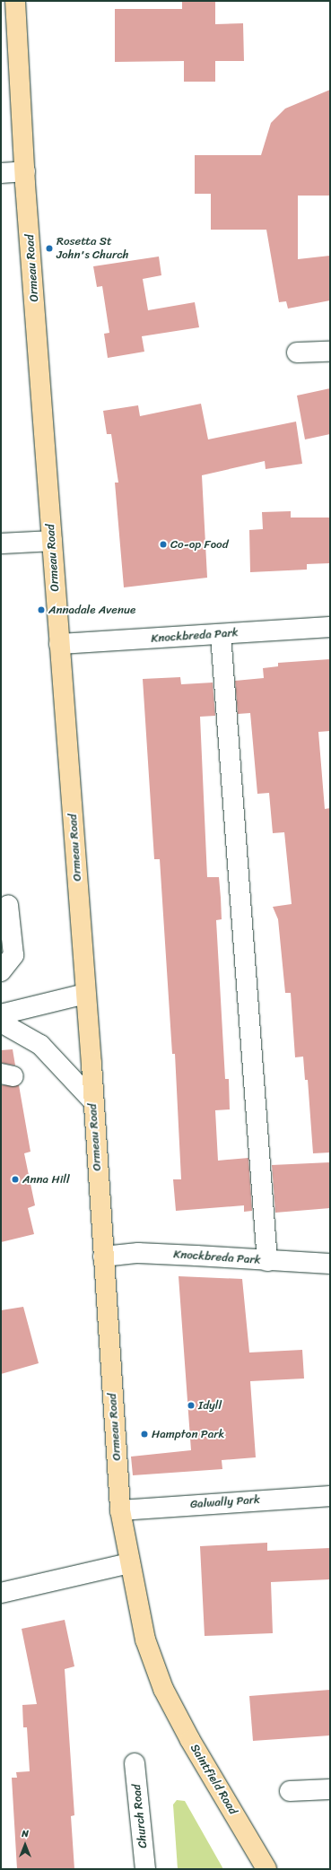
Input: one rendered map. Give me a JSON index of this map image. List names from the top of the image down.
{
  "streets": {
    "main road": ["Ormeau Road", "Saintfield Road"],
    "street": ["Knockbreda Park", "Galwally Park", "Church Road"]
  },
  "crossings": [
    ["Ormeau Road", "Knockbreda Park"],
    ["Ormeau Road", "Galwally Park"],
    ["Ormeau Road", "Saintfield Road"]
  ],
  "places": [
    "Rosetta St John's Church",
    "Co-op Food",
    "Annadale Avenue",
    "Anna Hill",
    "Idyll",
    "Hampton Park"
  ],
  "north": "top"
}
